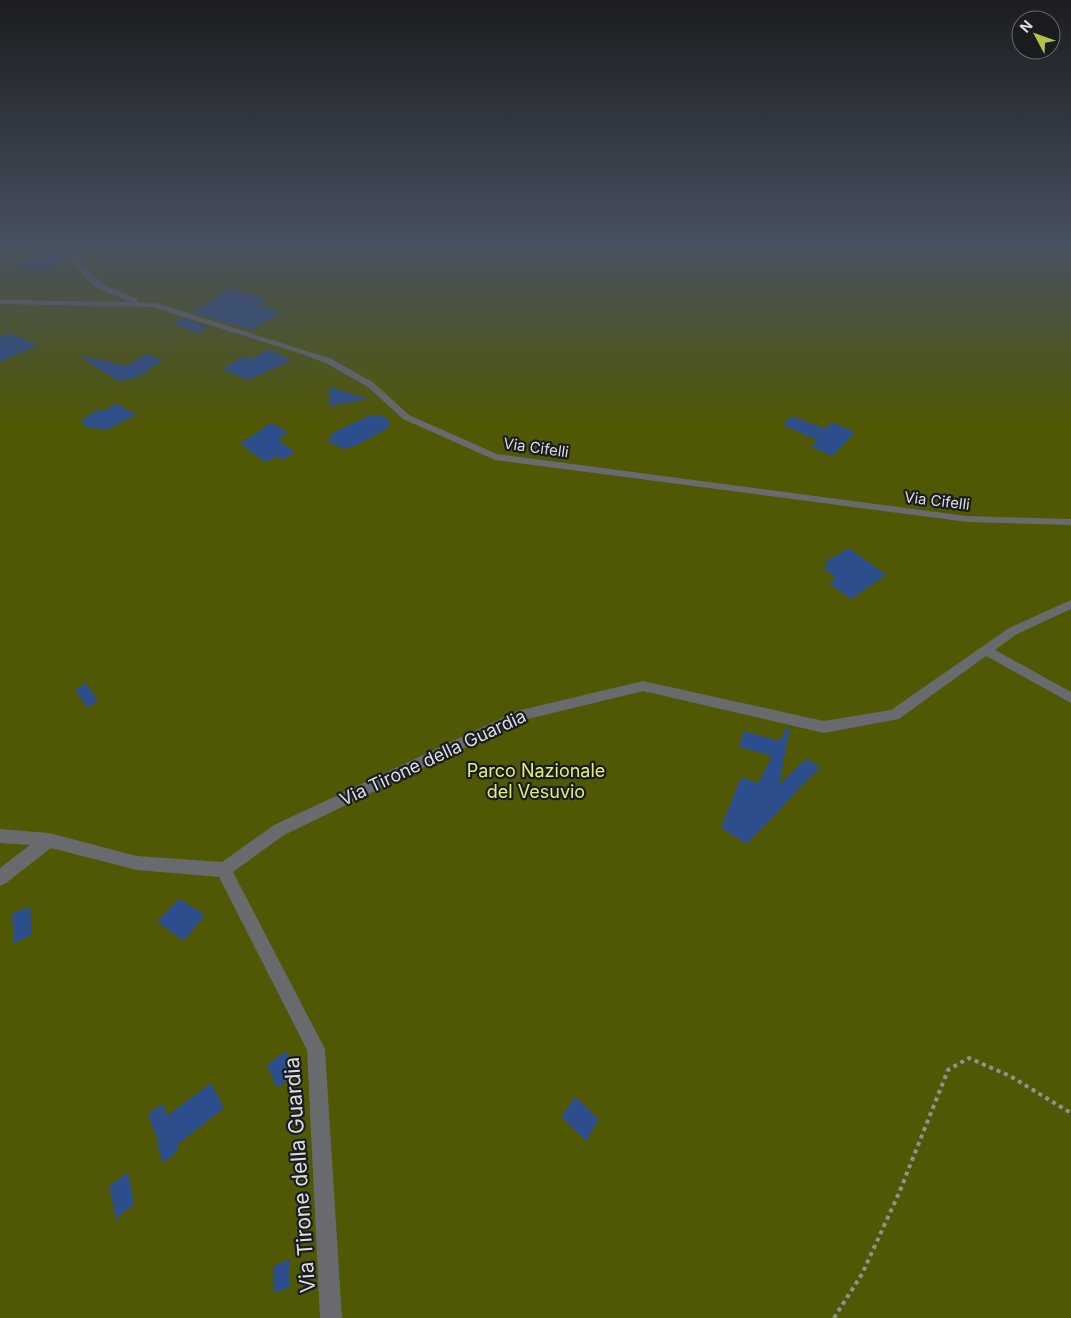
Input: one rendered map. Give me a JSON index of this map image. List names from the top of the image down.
{
  "streets": {
    "street": ["Via Cifelli", "Via Tirone della Guardia"]
  },
  "parks": ["Parco Nazionale del Vesuvio"],
  "north": "top left"
}
